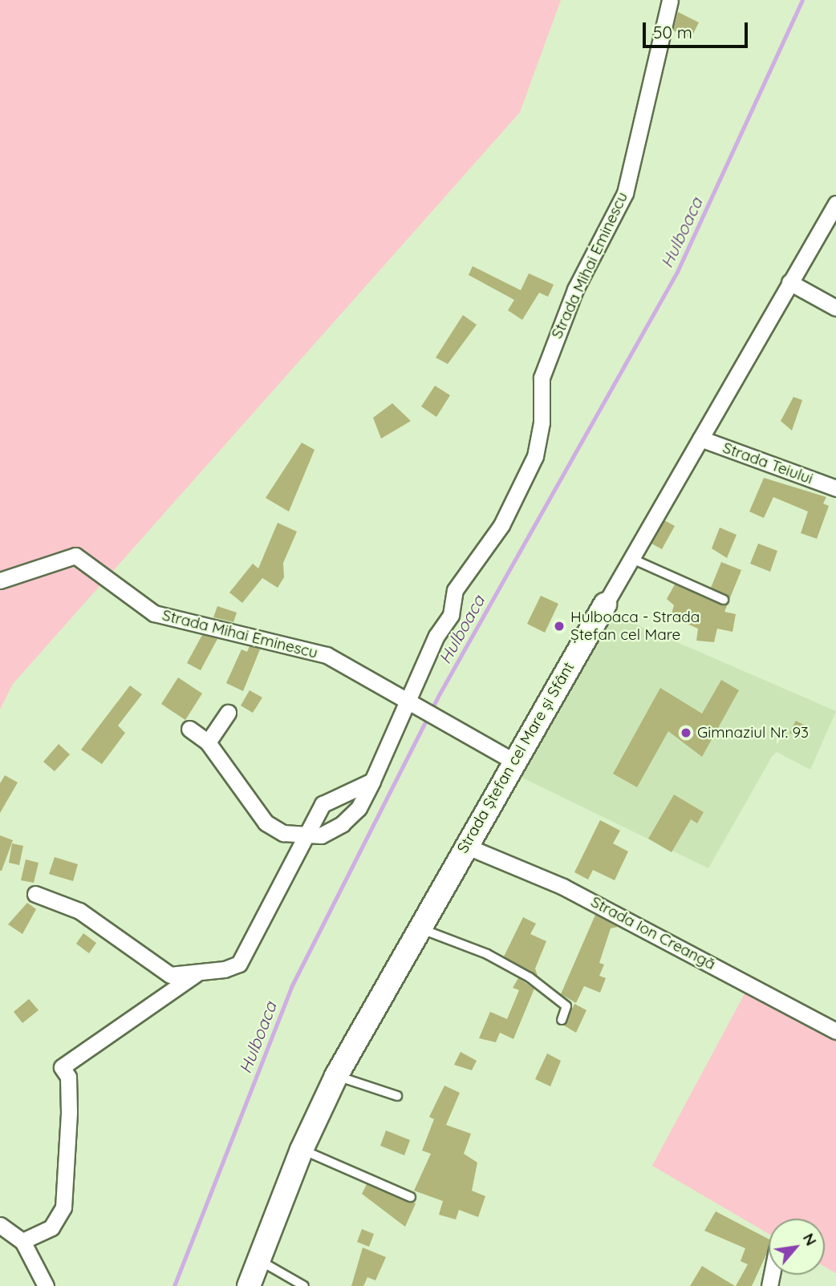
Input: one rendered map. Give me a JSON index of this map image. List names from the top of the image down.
{
  "streets": {
    "street": [
      "Strada Mihai Eminescu",
      "Strada Teiului",
      "Strada Ștefan cel Mare și Sfânt",
      "Strada Ion Creangă"
    ]
  },
  "crossings": [
    ["Strada Mihai Eminescu", "Strada Ștefan cel Mare și Sfânt"],
    ["Strada Teiului", "Strada Ștefan cel Mare și Sfânt"],
    ["Strada Ștefan cel Mare și Sfânt", "Strada Ion Creangă"]
  ],
  "water": ["Hulboaca"],
  "places": ["Hulboaca - Strada Ștefan cel Mare", "Gimnaziul Nr. 93"],
  "scale_bar": "50 m",
  "north": "top right"
}
